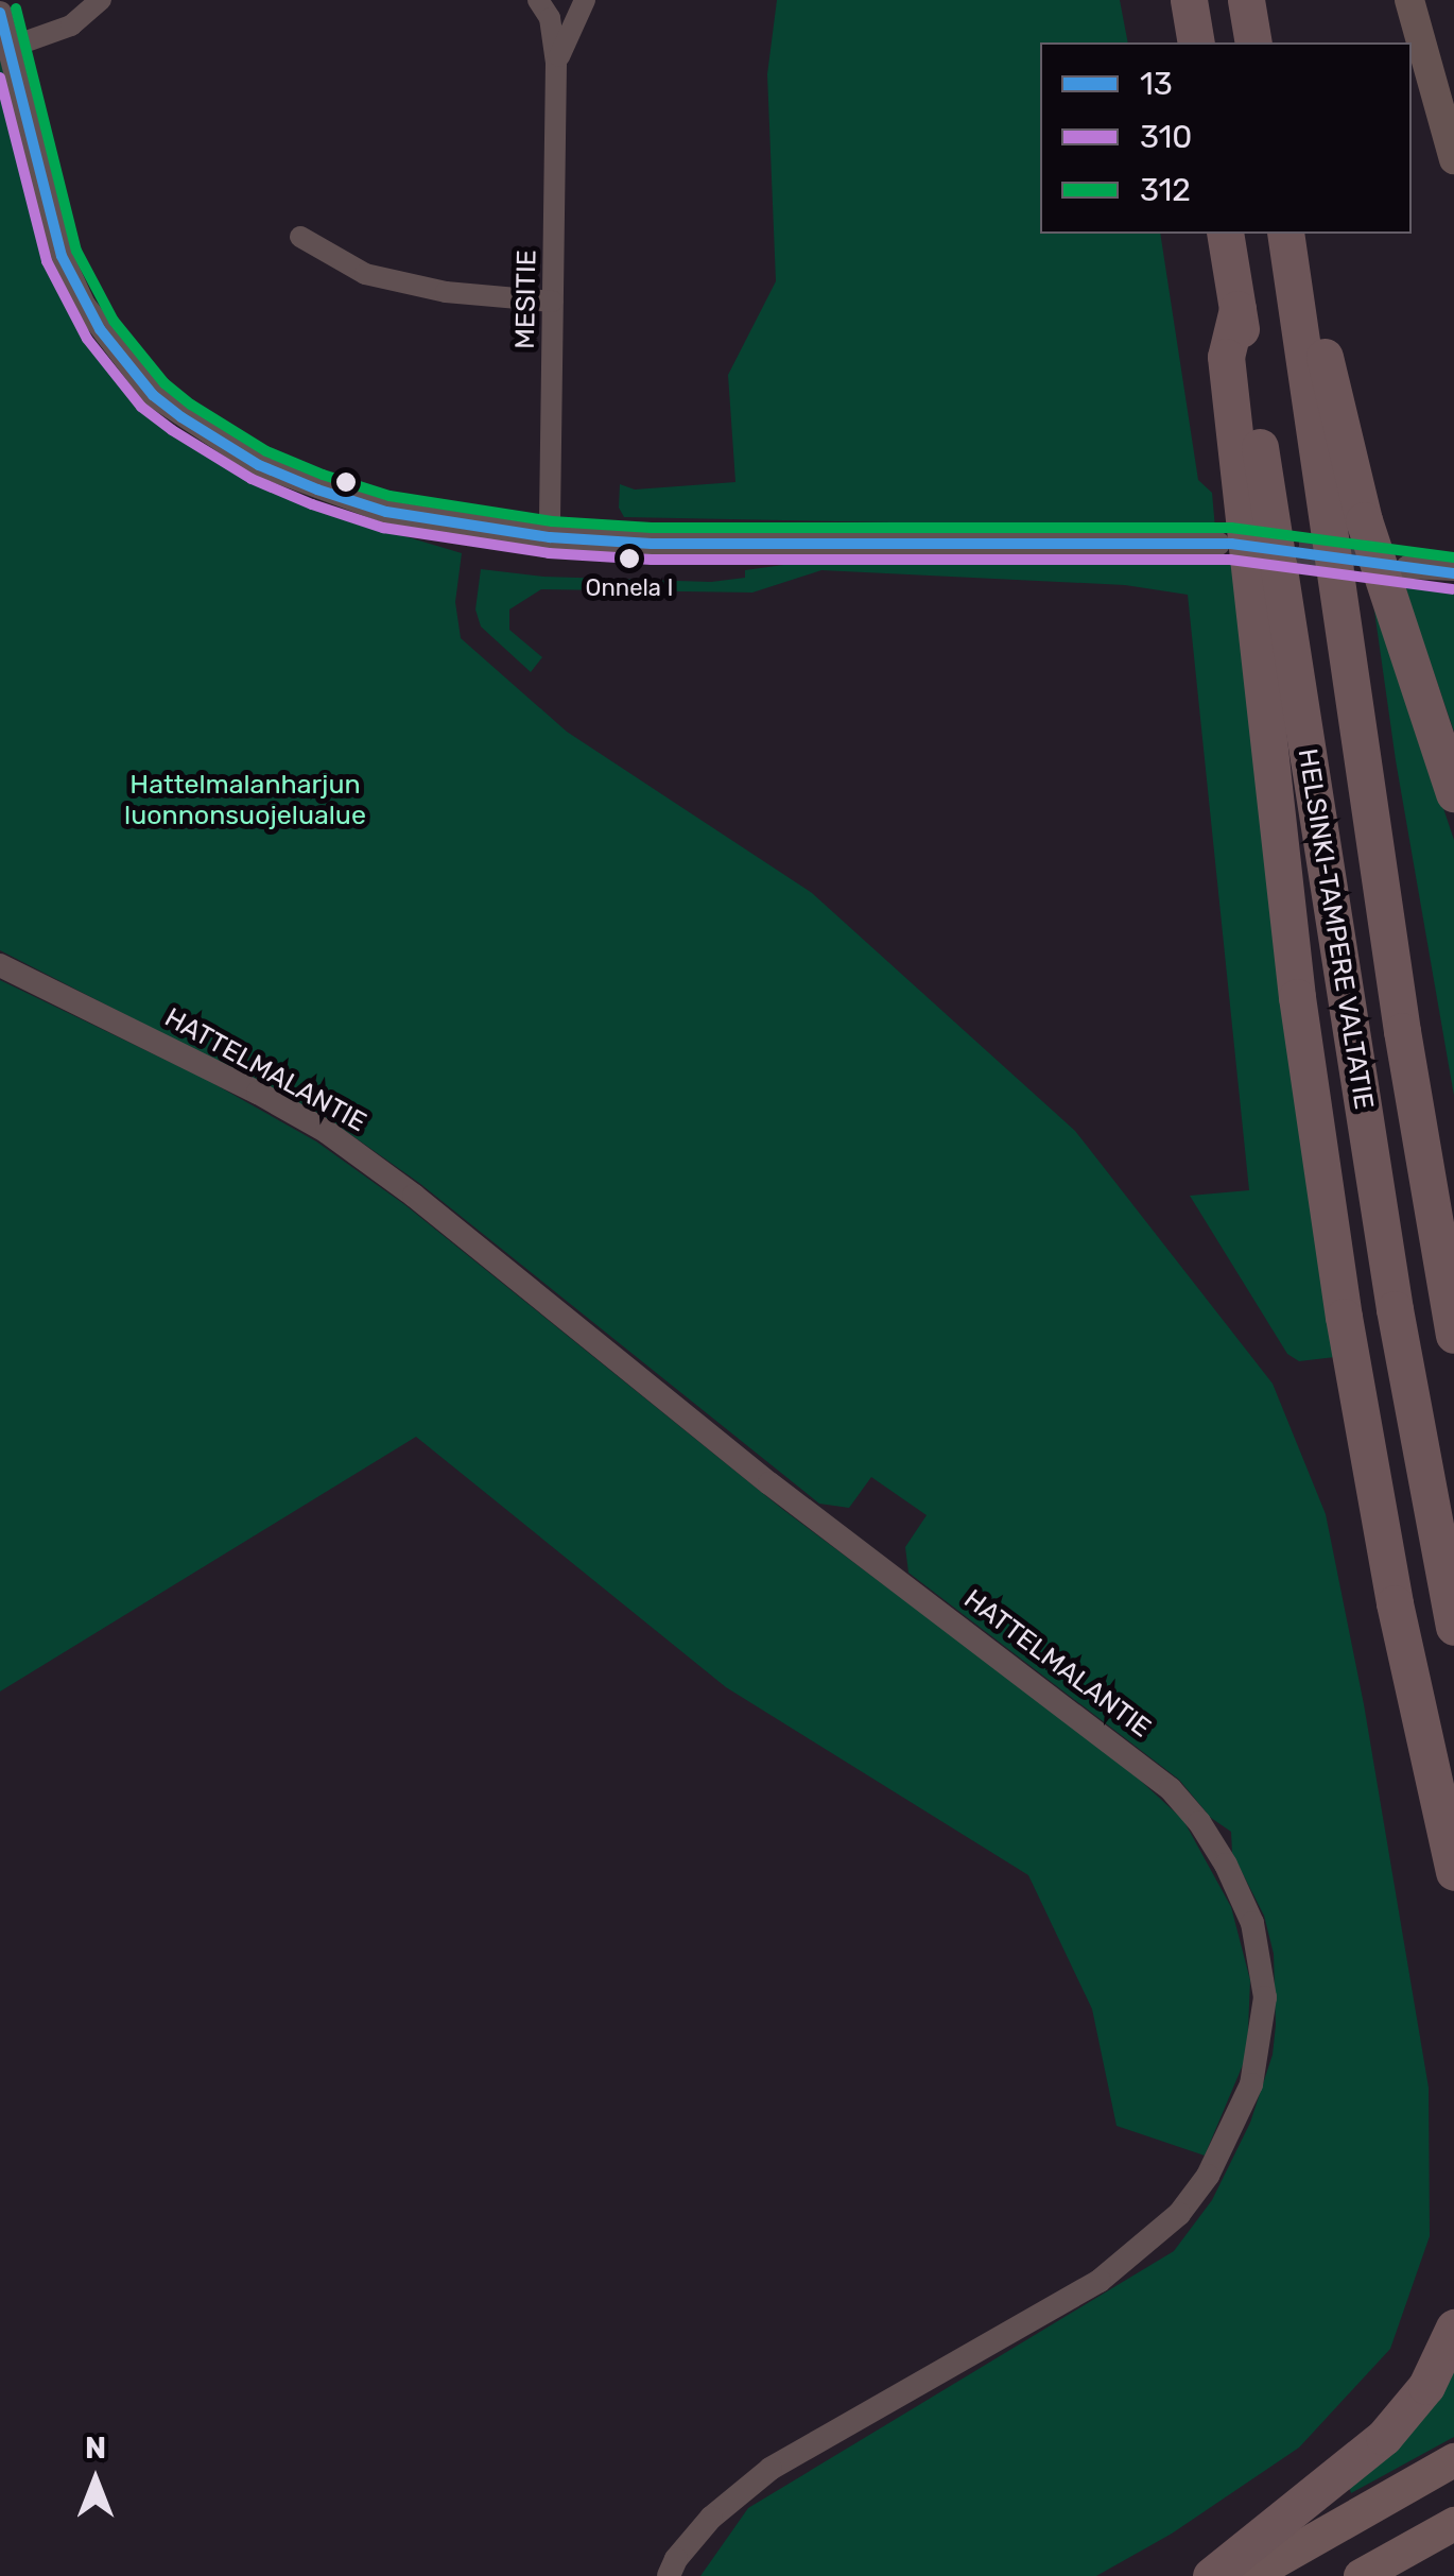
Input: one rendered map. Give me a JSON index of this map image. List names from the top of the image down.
{
  "streets": {
    "highway": ["HELSINKI-TAMPERE VALTATIE"],
    "street": ["MESITIE", "HATTELMALANTIE"]
  },
  "parks": ["Hattelmalanharjun luonnonsuojelualue"],
  "places": ["Onnela I"],
  "lines": ["transit line 312", "transit line 13", "transit line 310"],
  "legend": ["13", "310", "312"],
  "north": "top"
}
